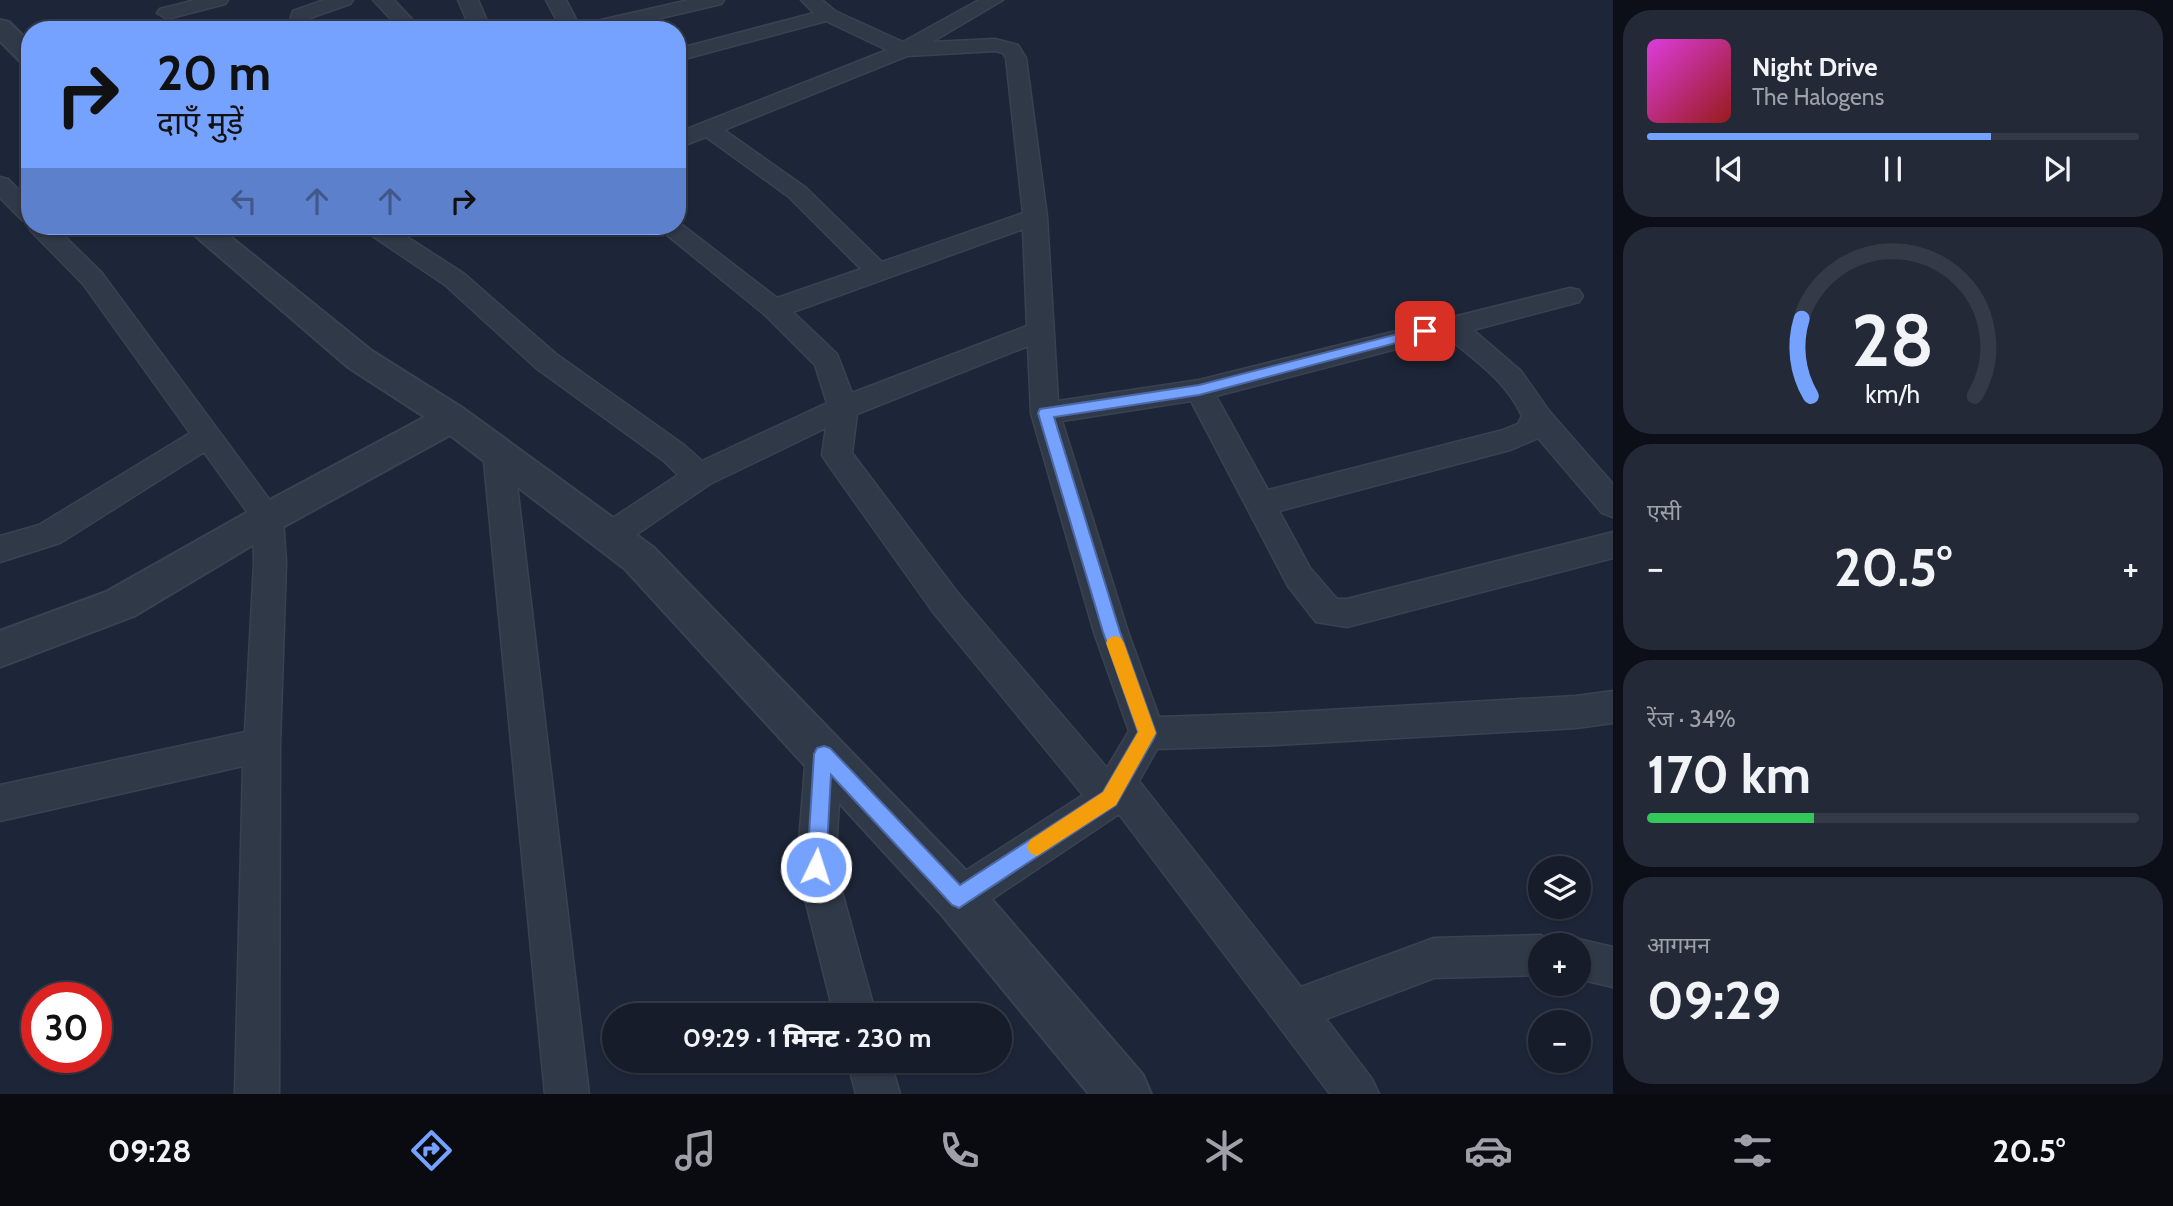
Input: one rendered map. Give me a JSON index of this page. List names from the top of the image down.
{
  "page": {
    "turn": ["20 m", "दाएँ मुड़ें"],
    "song": ["Night Drive", "The Halogens"],
    "tile": [
      "एसी",
      ["रेंज · 34%", "170 km"],
      ["आगमन", "09:29"]
    ],
    "heat": ["−", "20.5°", "+"],
    "map_buttons": ["+", "−"],
    "limit": "30",
    "trip": "09:29 · 1 मिनट · 230 m",
    "tabs": ["09:28", "20.5°"],
    "gauge": ["28", "km/h"]
  }
}
